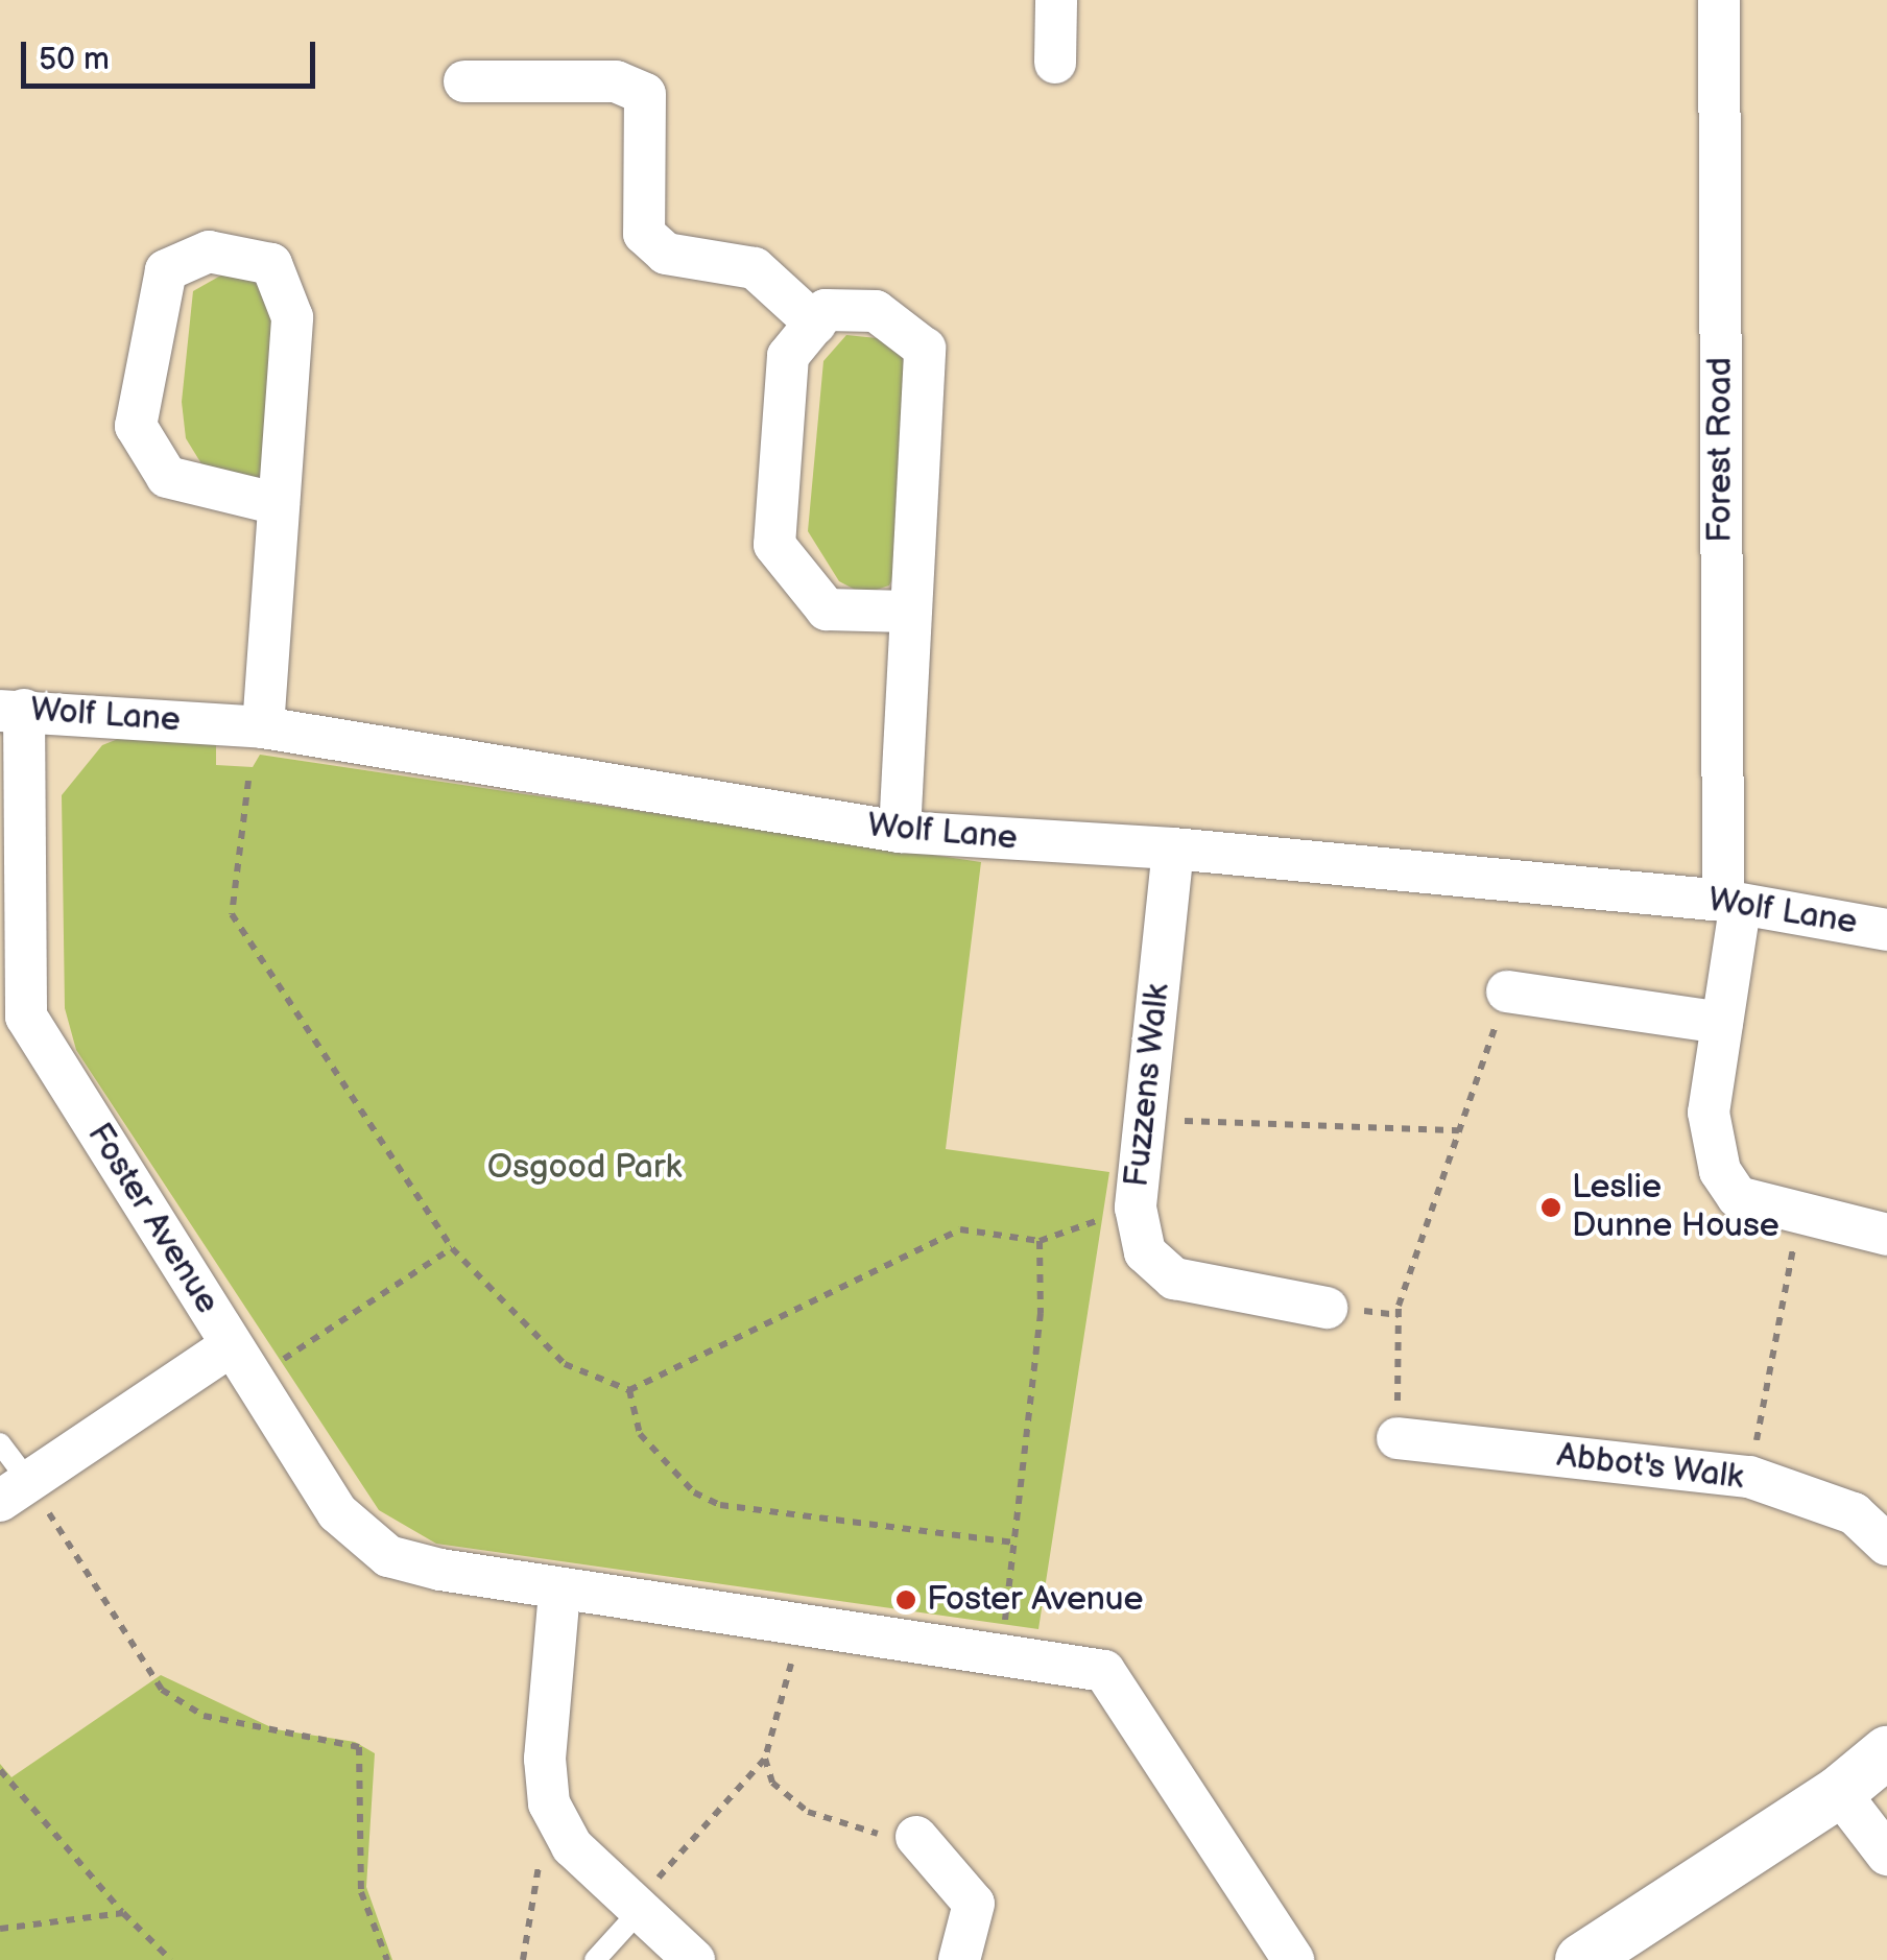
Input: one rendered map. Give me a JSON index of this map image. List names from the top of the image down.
{
  "streets": {
    "street": [
      "Forest Road",
      "Wolf Lane",
      "Fuzzens Walk",
      "Foster Avenue",
      "Abbot's Walk"
    ]
  },
  "crossings": [
    ["Forest Road", "Wolf Lane"],
    ["Wolf Lane", "Fuzzens Walk"],
    ["Wolf Lane", "Foster Avenue"]
  ],
  "parks": ["Osgood Park"],
  "places": ["Leslie Dunne House", "Foster Avenue"],
  "scale_bar": "50 m"
}
